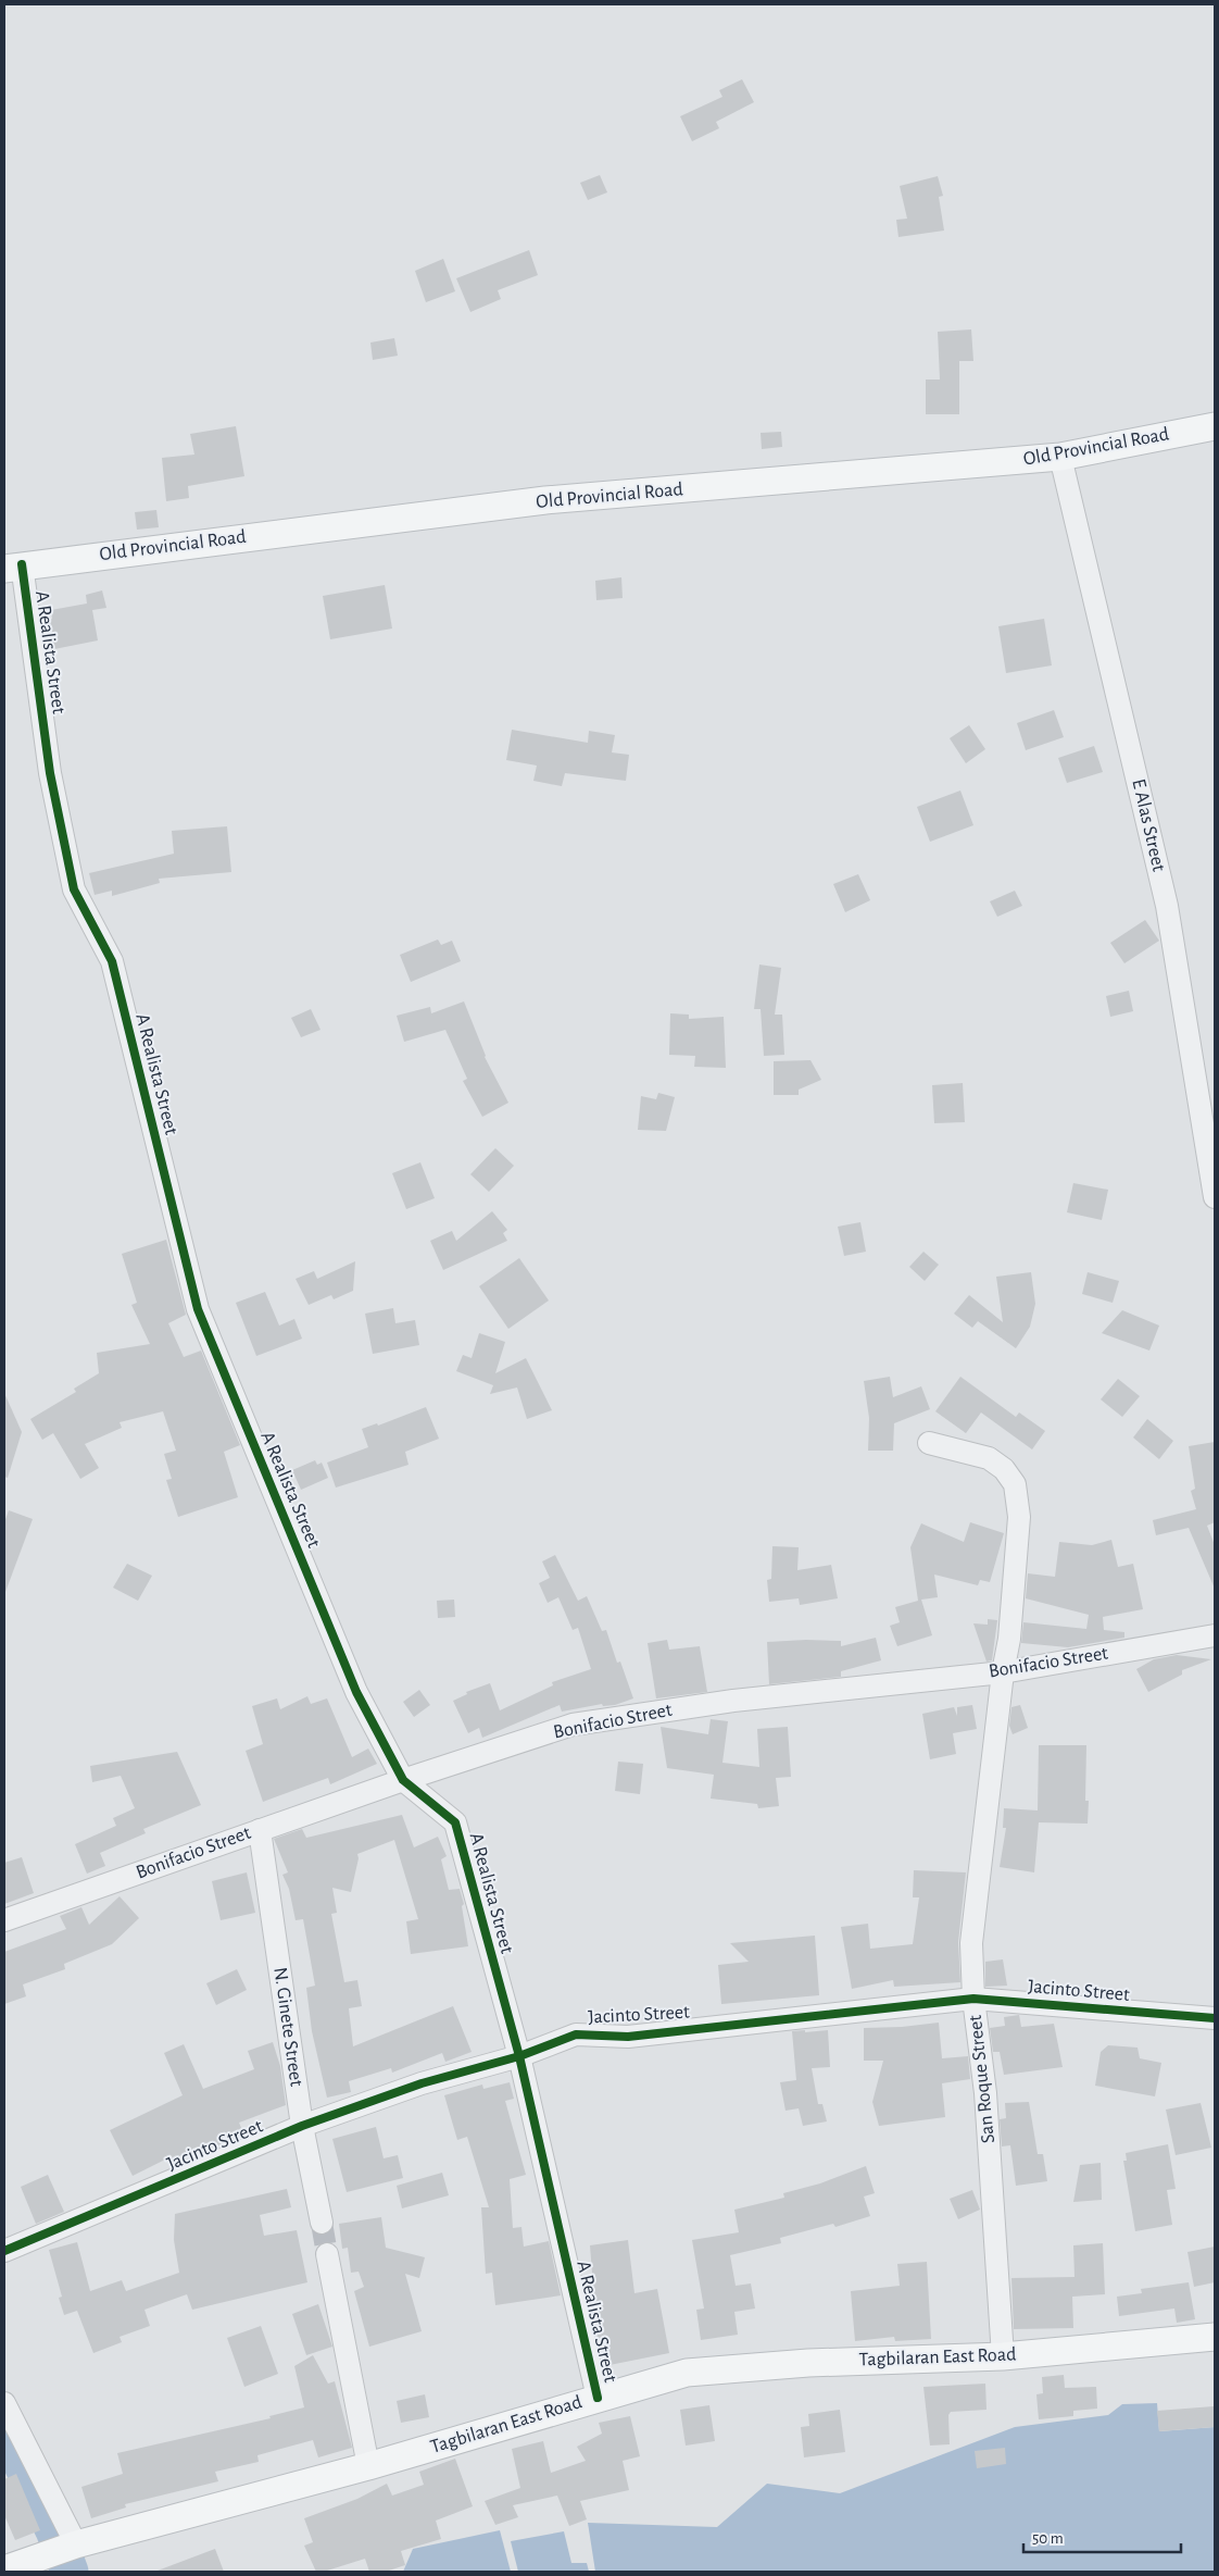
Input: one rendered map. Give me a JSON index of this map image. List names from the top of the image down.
{
  "streets": {
    "main road": ["Old Provincial Road", "Tagbilaran East Road"],
    "street": [
      "A Realista Street",
      "E Alas Street",
      "Bonifacio Street",
      "Jacinto Street",
      "N. Ginete Street",
      "San Roque Street"
    ]
  },
  "crossings": [
    ["Old Provincial Road", "A Realista Street"],
    ["Old Provincial Road", "E Alas Street"],
    ["A Realista Street", "Bonifacio Street"],
    ["A Realista Street", "Jacinto Street"],
    ["A Realista Street", "Tagbilaran East Road"],
    ["Bonifacio Street", "N. Ginete Street"],
    ["Bonifacio Street", "San Roque Street"],
    ["Jacinto Street", "N. Ginete Street"],
    ["Jacinto Street", "San Roque Street"],
    ["San Roque Street", "Tagbilaran East Road"]
  ],
  "scale_bar": "50 m"
}
